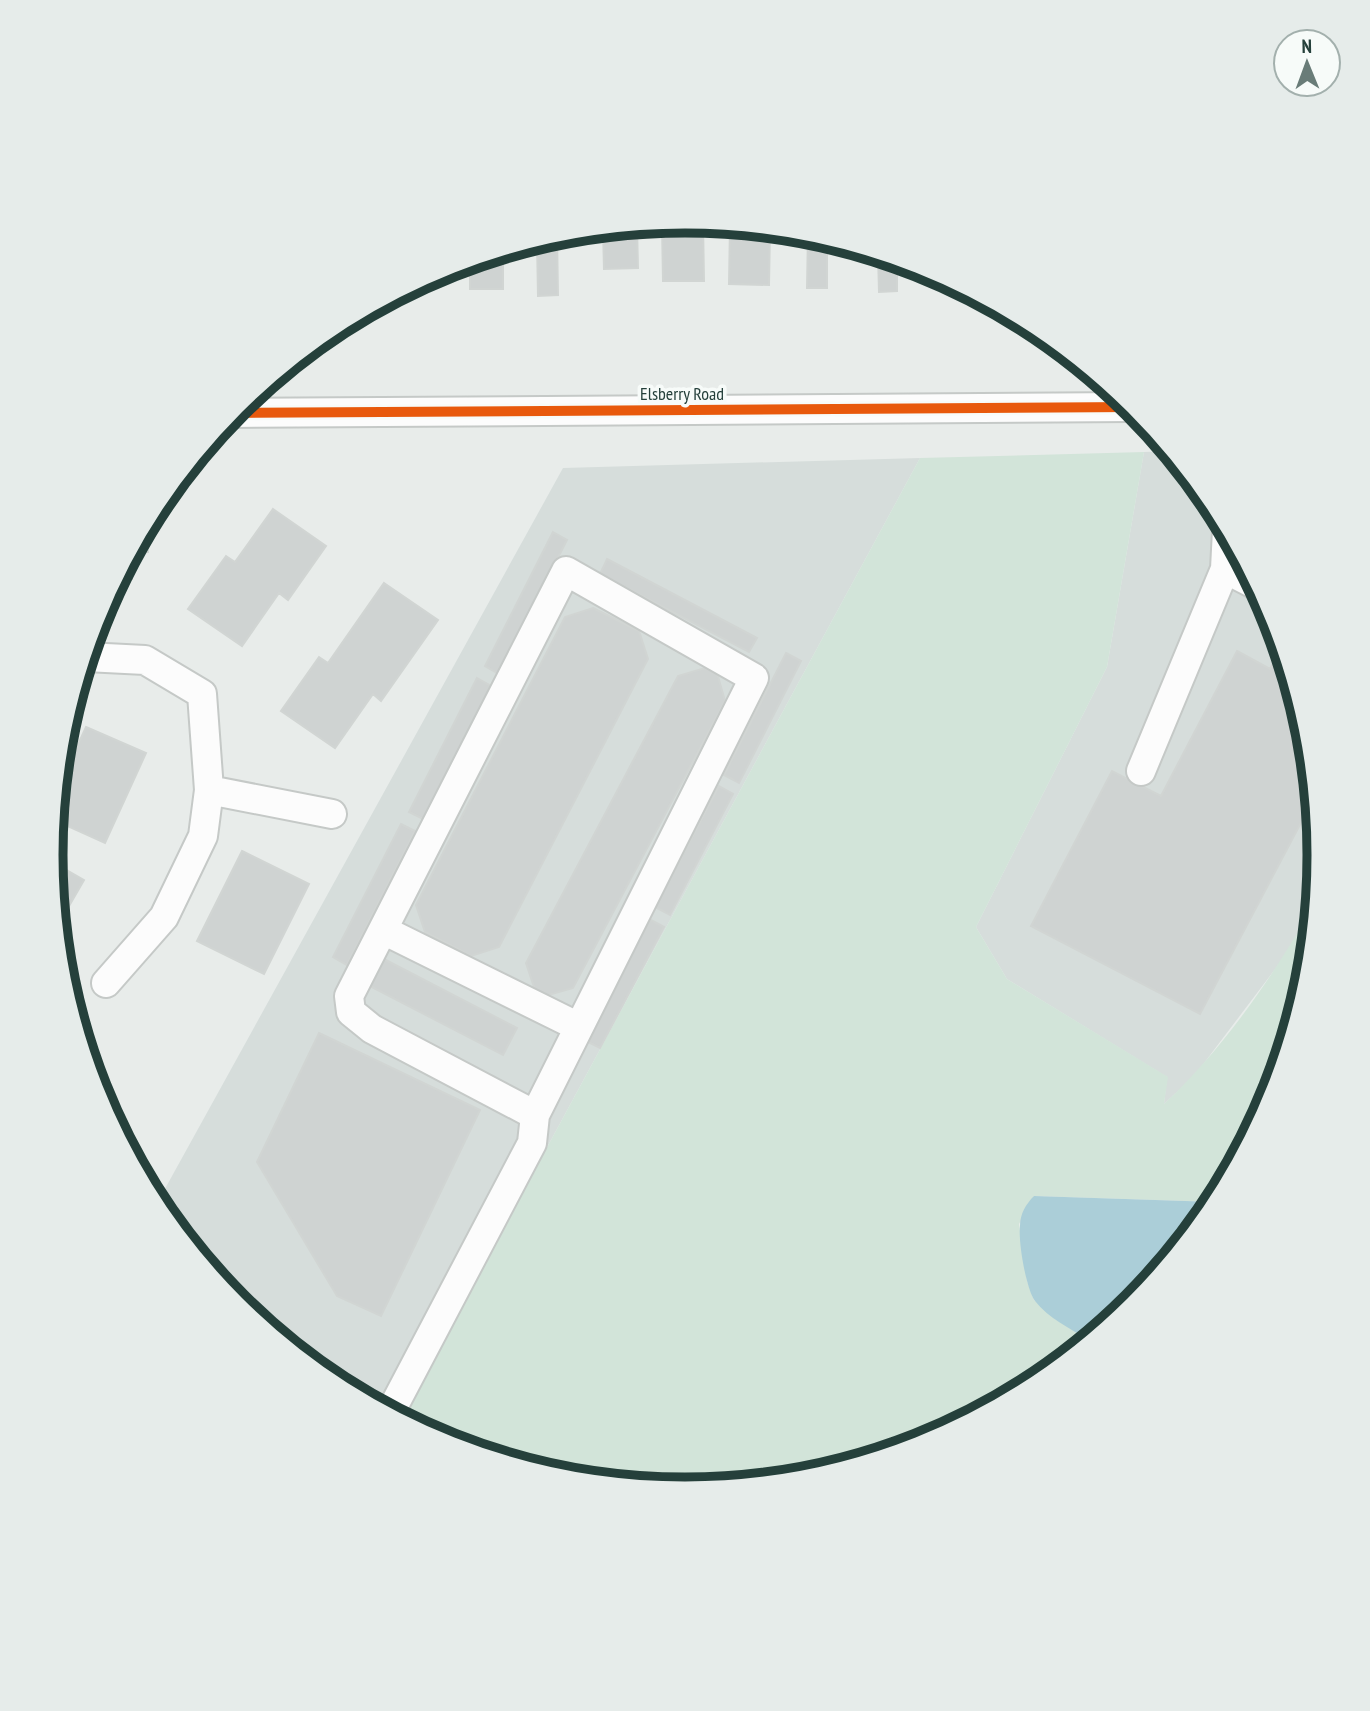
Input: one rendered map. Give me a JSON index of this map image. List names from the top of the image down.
{
  "streets": {
    "street": ["Elsberry Road"]
  },
  "north": "top"
}
